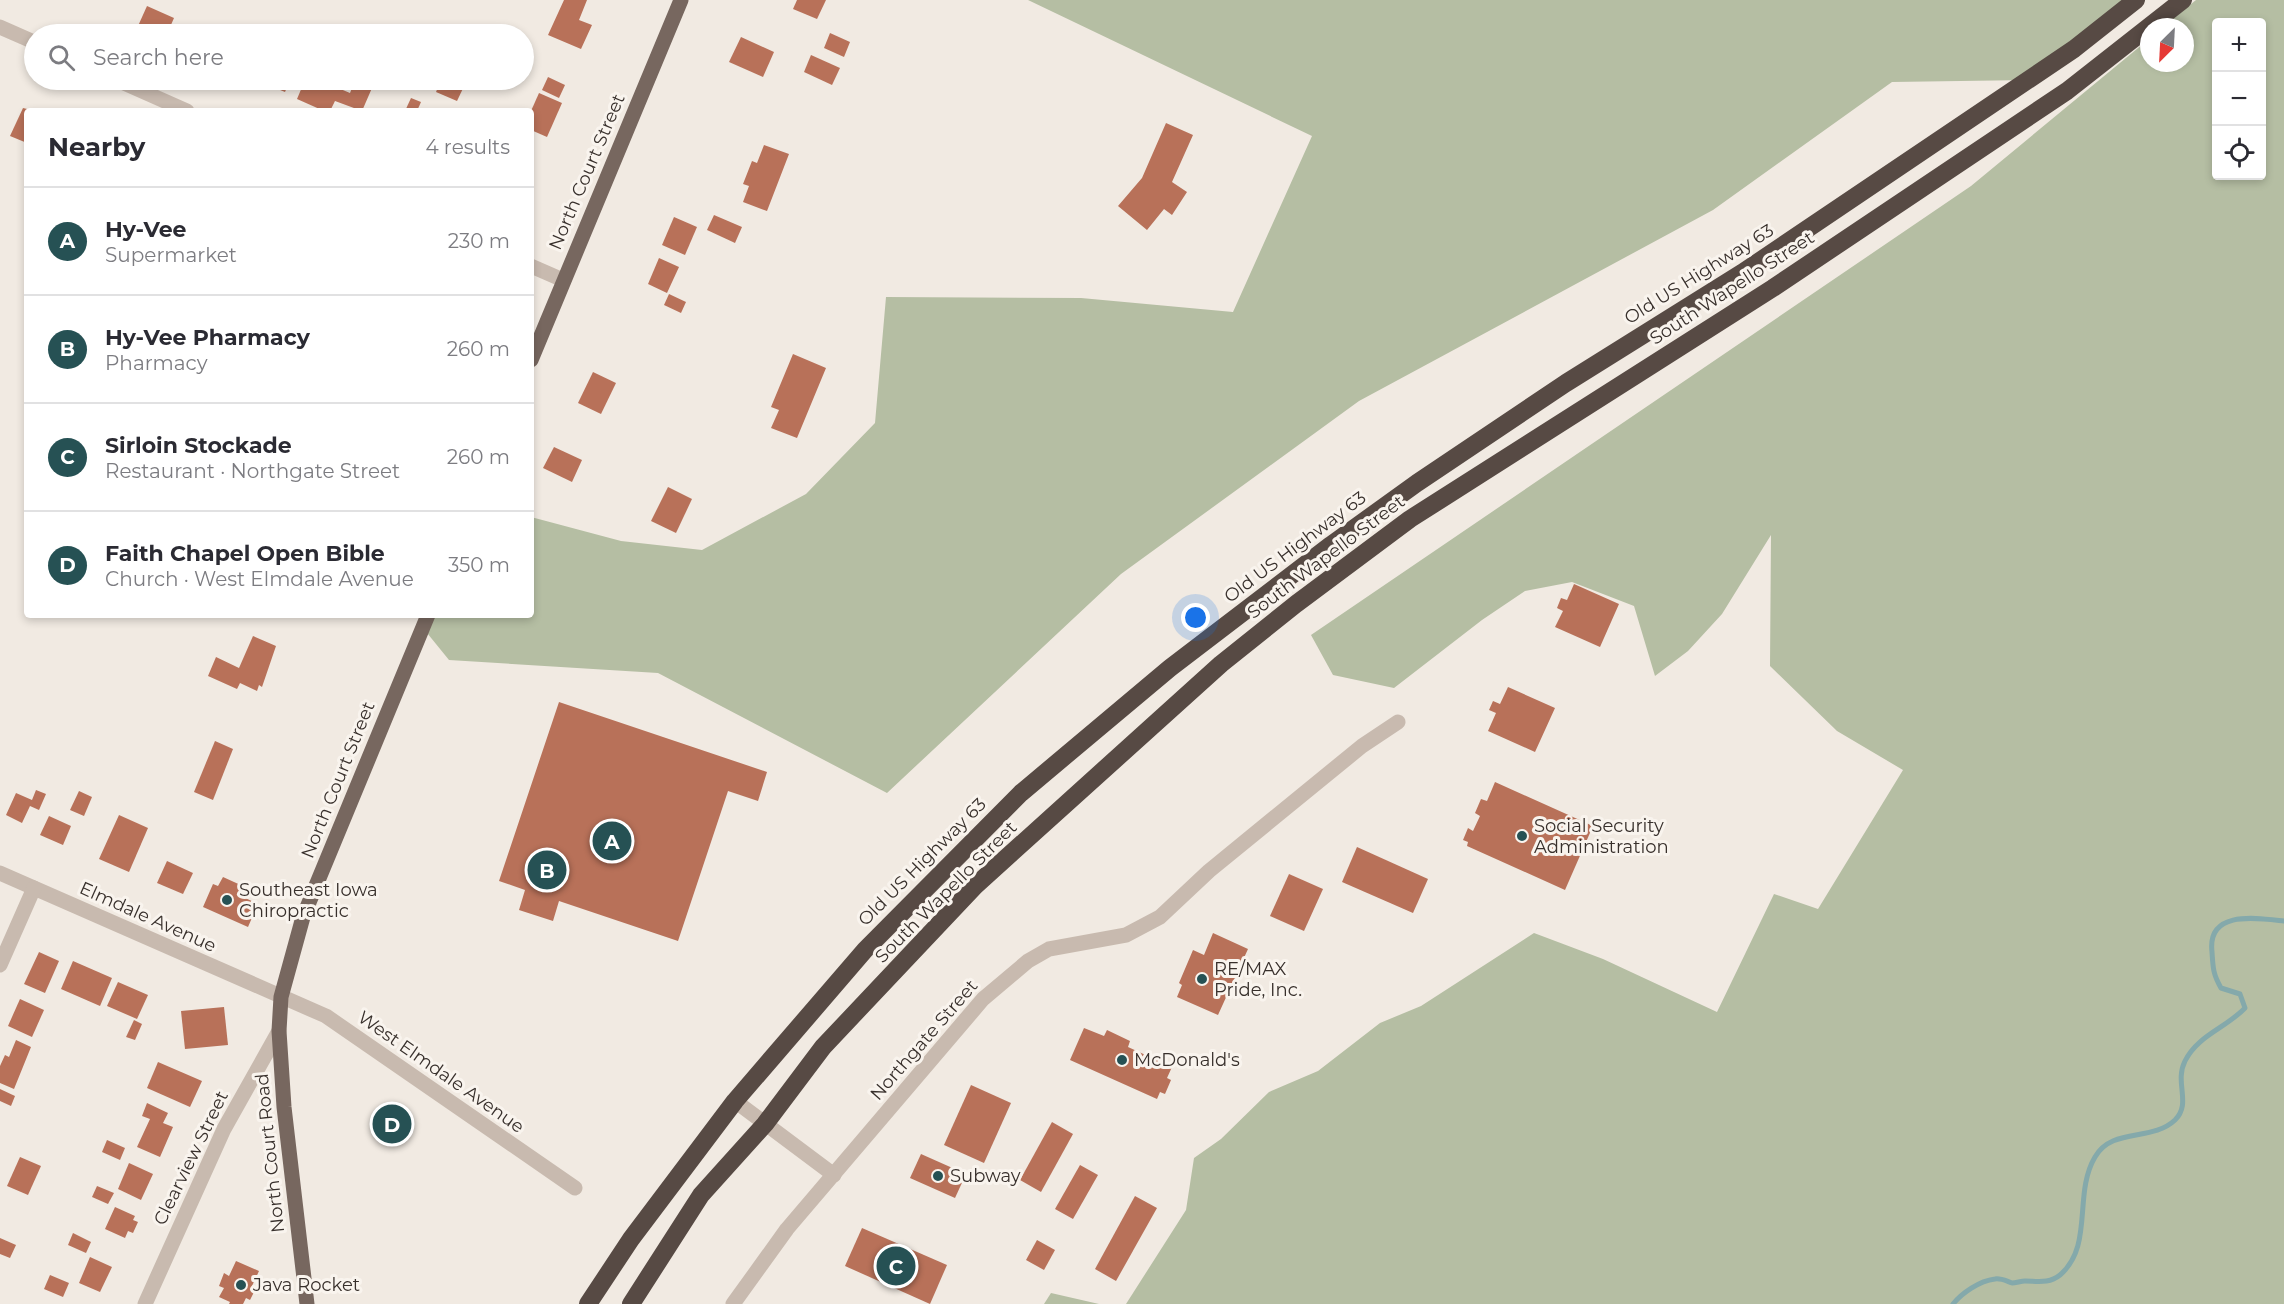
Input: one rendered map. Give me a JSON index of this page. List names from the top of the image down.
{
  "streets": {
    "highway": ["Old US Highway 63", "South Wapello Street"],
    "main road": ["North Court Street", "North Court Road"],
    "street": [
      "Elmdale Avenue",
      "Northgate Street",
      "West Elmdale Avenue",
      "Clearview Street"
    ]
  },
  "crossings": [
    ["North Court Street", "Elmdale Avenue"],
    ["North Court Street", "West Elmdale Avenue"],
    ["North Court Street", "North Court Road"],
    ["Elmdale Avenue", "West Elmdale Avenue"],
    ["Elmdale Avenue", "North Court Road"],
    ["West Elmdale Avenue", "North Court Road"],
    ["North Court Road", "Clearview Street"]
  ],
  "places": [
    "Social Security Administration",
    "Southeast Iowa Chiropractic",
    "RE/MAX Pride, Inc.",
    "McDonald's",
    "Subway",
    "Java Rocket"
  ],
  "north": "bottom left",
  "page": {
    "map_buttons": ["+", "−"],
    "search": "Search here",
    "heading": ["Nearby", "4 results"],
    "list": [
      {
        "mark": "A",
        "name": "Hy-Vee",
        "note": "Supermarket",
        "value": "230 m"
      },
      {
        "mark": "B",
        "name": "Hy-Vee Pharmacy",
        "note": "Pharmacy",
        "value": "260 m"
      },
      {
        "mark": "C",
        "name": "Sirloin Stockade",
        "note": "Restaurant · Northgate Street",
        "value": "260 m"
      },
      {
        "mark": "D",
        "name": "Faith Chapel Open Bible",
        "note": "Church · West Elmdale Avenue",
        "value": "350 m"
      }
    ],
    "pins": [
      "A",
      "B",
      "D",
      "C"
    ]
  }
}
